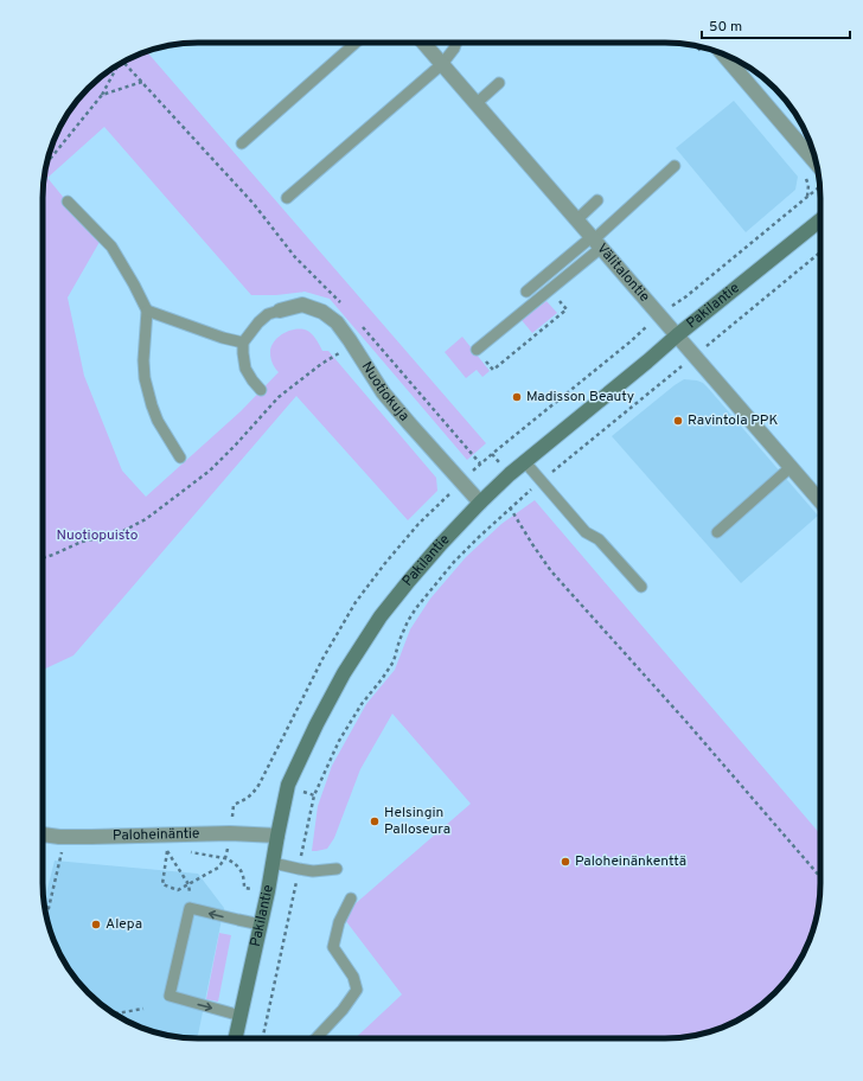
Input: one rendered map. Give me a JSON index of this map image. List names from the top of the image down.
{
  "streets": {
    "main road": ["Pakilantie"],
    "street": ["Välitalontie", "Nuotiokuja", "Paloheinäntie"]
  },
  "crossings": [
    ["Välitalontie", "Pakilantie"],
    ["Pakilantie", "Nuotiokuja"],
    ["Pakilantie", "Paloheinäntie"]
  ],
  "parks": ["Nuotiopuisto"],
  "places": [
    "Madisson Beauty",
    "Ravintola PPK",
    "Helsingin Palloseura",
    "Paloheinänkenttä",
    "Alepa"
  ],
  "scale_bar": "50 m"
}
